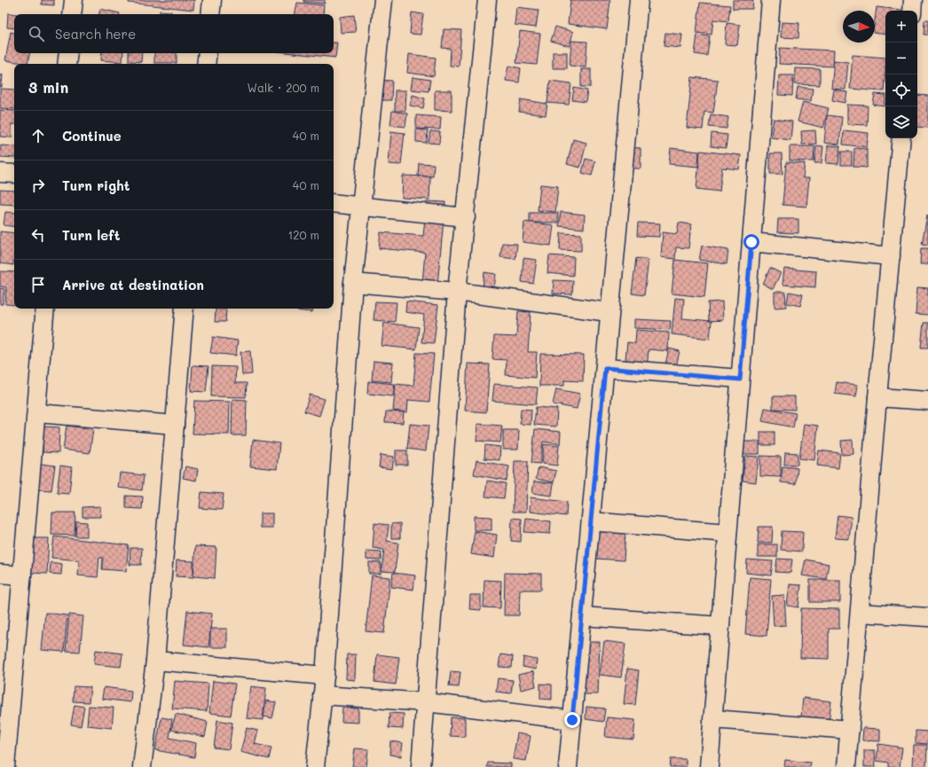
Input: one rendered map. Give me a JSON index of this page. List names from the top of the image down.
{
  "north": "right",
  "page": {
    "map_buttons": ["+", "−"],
    "search": "Search here",
    "heading": ["3 min", "Walk · 200 m"],
    "list": [
      ["Continue", "40 m"],
      ["Turn right", "40 m"],
      ["Turn left", "120 m"],
      "Arrive at destination"
    ]
  }
}
